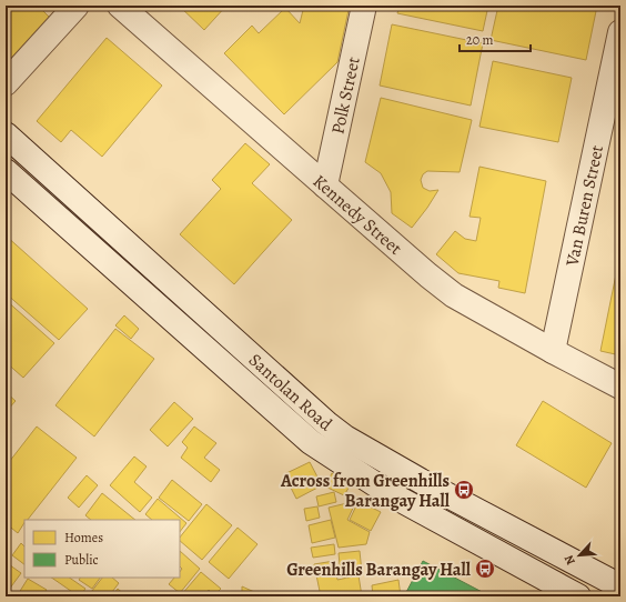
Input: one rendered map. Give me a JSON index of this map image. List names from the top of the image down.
{
  "streets": {
    "main road": [
      "Polk Street",
      "Van Buren Street",
      "Kennedy Street",
      "Santolan Road"
    ]
  },
  "crossings": [
    ["Polk Street", "Kennedy Street"],
    ["Van Buren Street", "Kennedy Street"]
  ],
  "places": {
    "bus stop": ["Across from Greenhills Barangay Hall", "Greenhills Barangay Hall"]
  },
  "legend": ["Homes", "Public"],
  "scale_bar": "20 m",
  "north": "bottom left"
}
